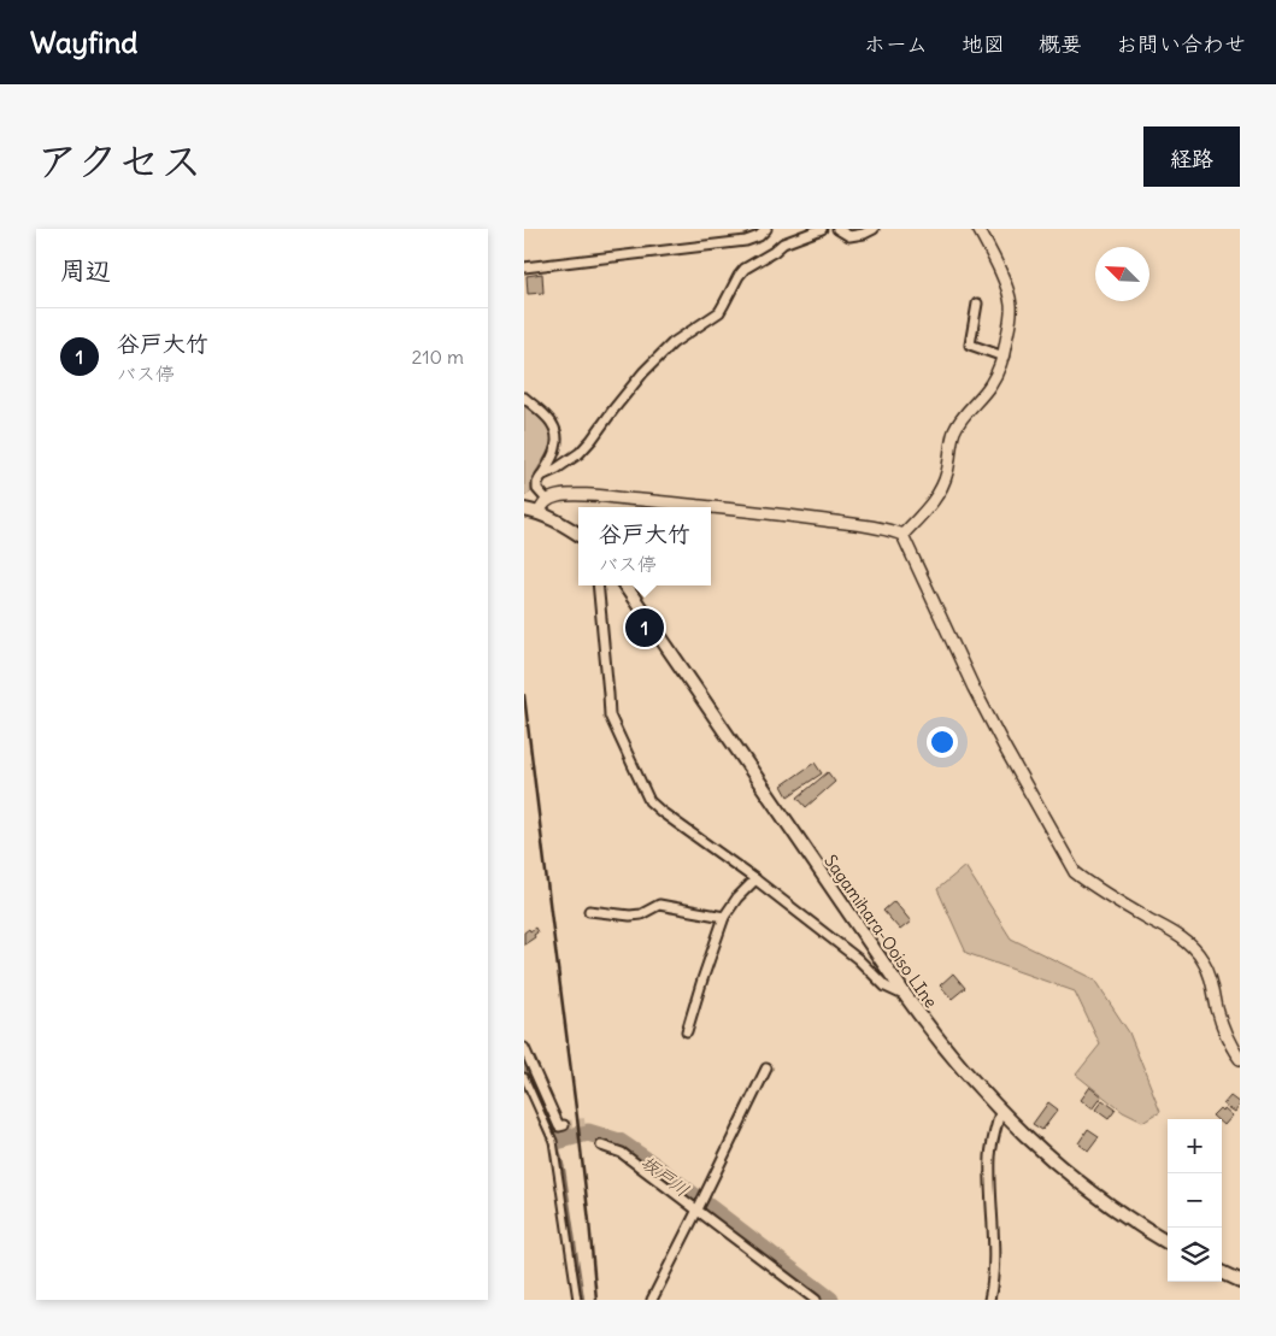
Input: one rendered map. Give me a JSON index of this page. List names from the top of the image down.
{
  "streets": {
    "main road": ["Sagamihara-Ooiso LIne"]
  },
  "water": ["坂戸川"],
  "north": "top left",
  "page": {
    "header": "Wayfind",
    "nav": [
      "ホーム",
      "地図",
      "概要",
      "お問い合わせ"
    ],
    "title": "アクセス",
    "buttons": "経路",
    "heading": "周辺",
    "list": [
      {
        "mark": "1",
        "name": "谷戸大竹",
        "note": "バス停",
        "value": "210 m"
      }
    ],
    "popup": ["谷戸大竹", "バス停"],
    "pins": "1",
    "map_buttons": ["+", "−"]
  }
}
